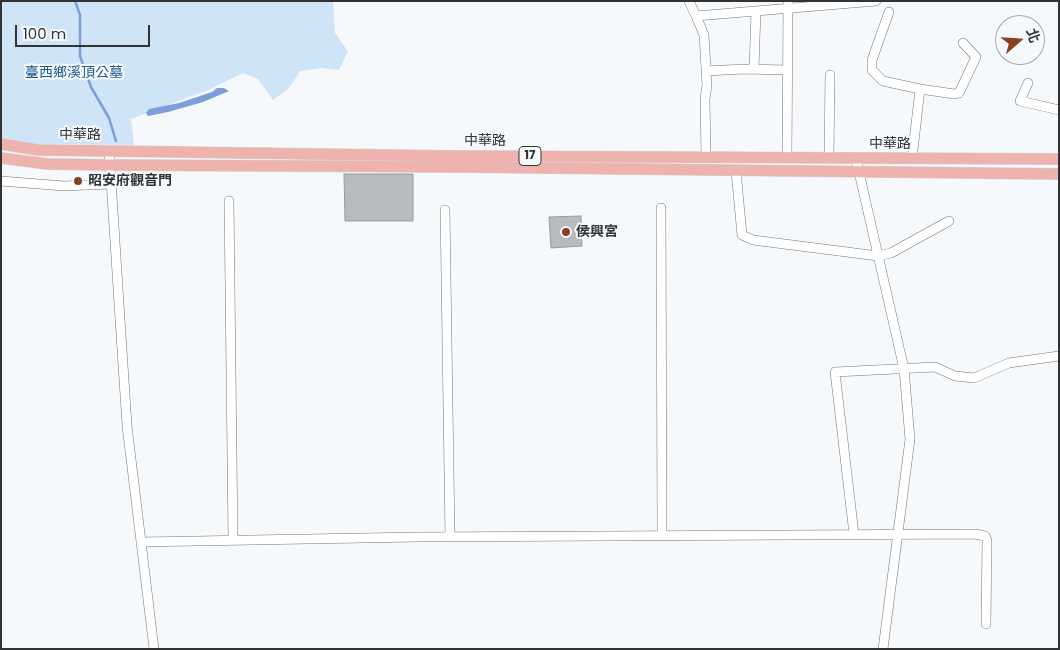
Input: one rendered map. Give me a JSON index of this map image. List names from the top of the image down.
{
  "streets": {
    "main road": ["中華路", "17"]
  },
  "parks": ["臺西鄉溪頂公墓"],
  "places": ["昭安府觀音門", "侯興宮"],
  "scale_bar": "100 m",
  "north": "right"
}
